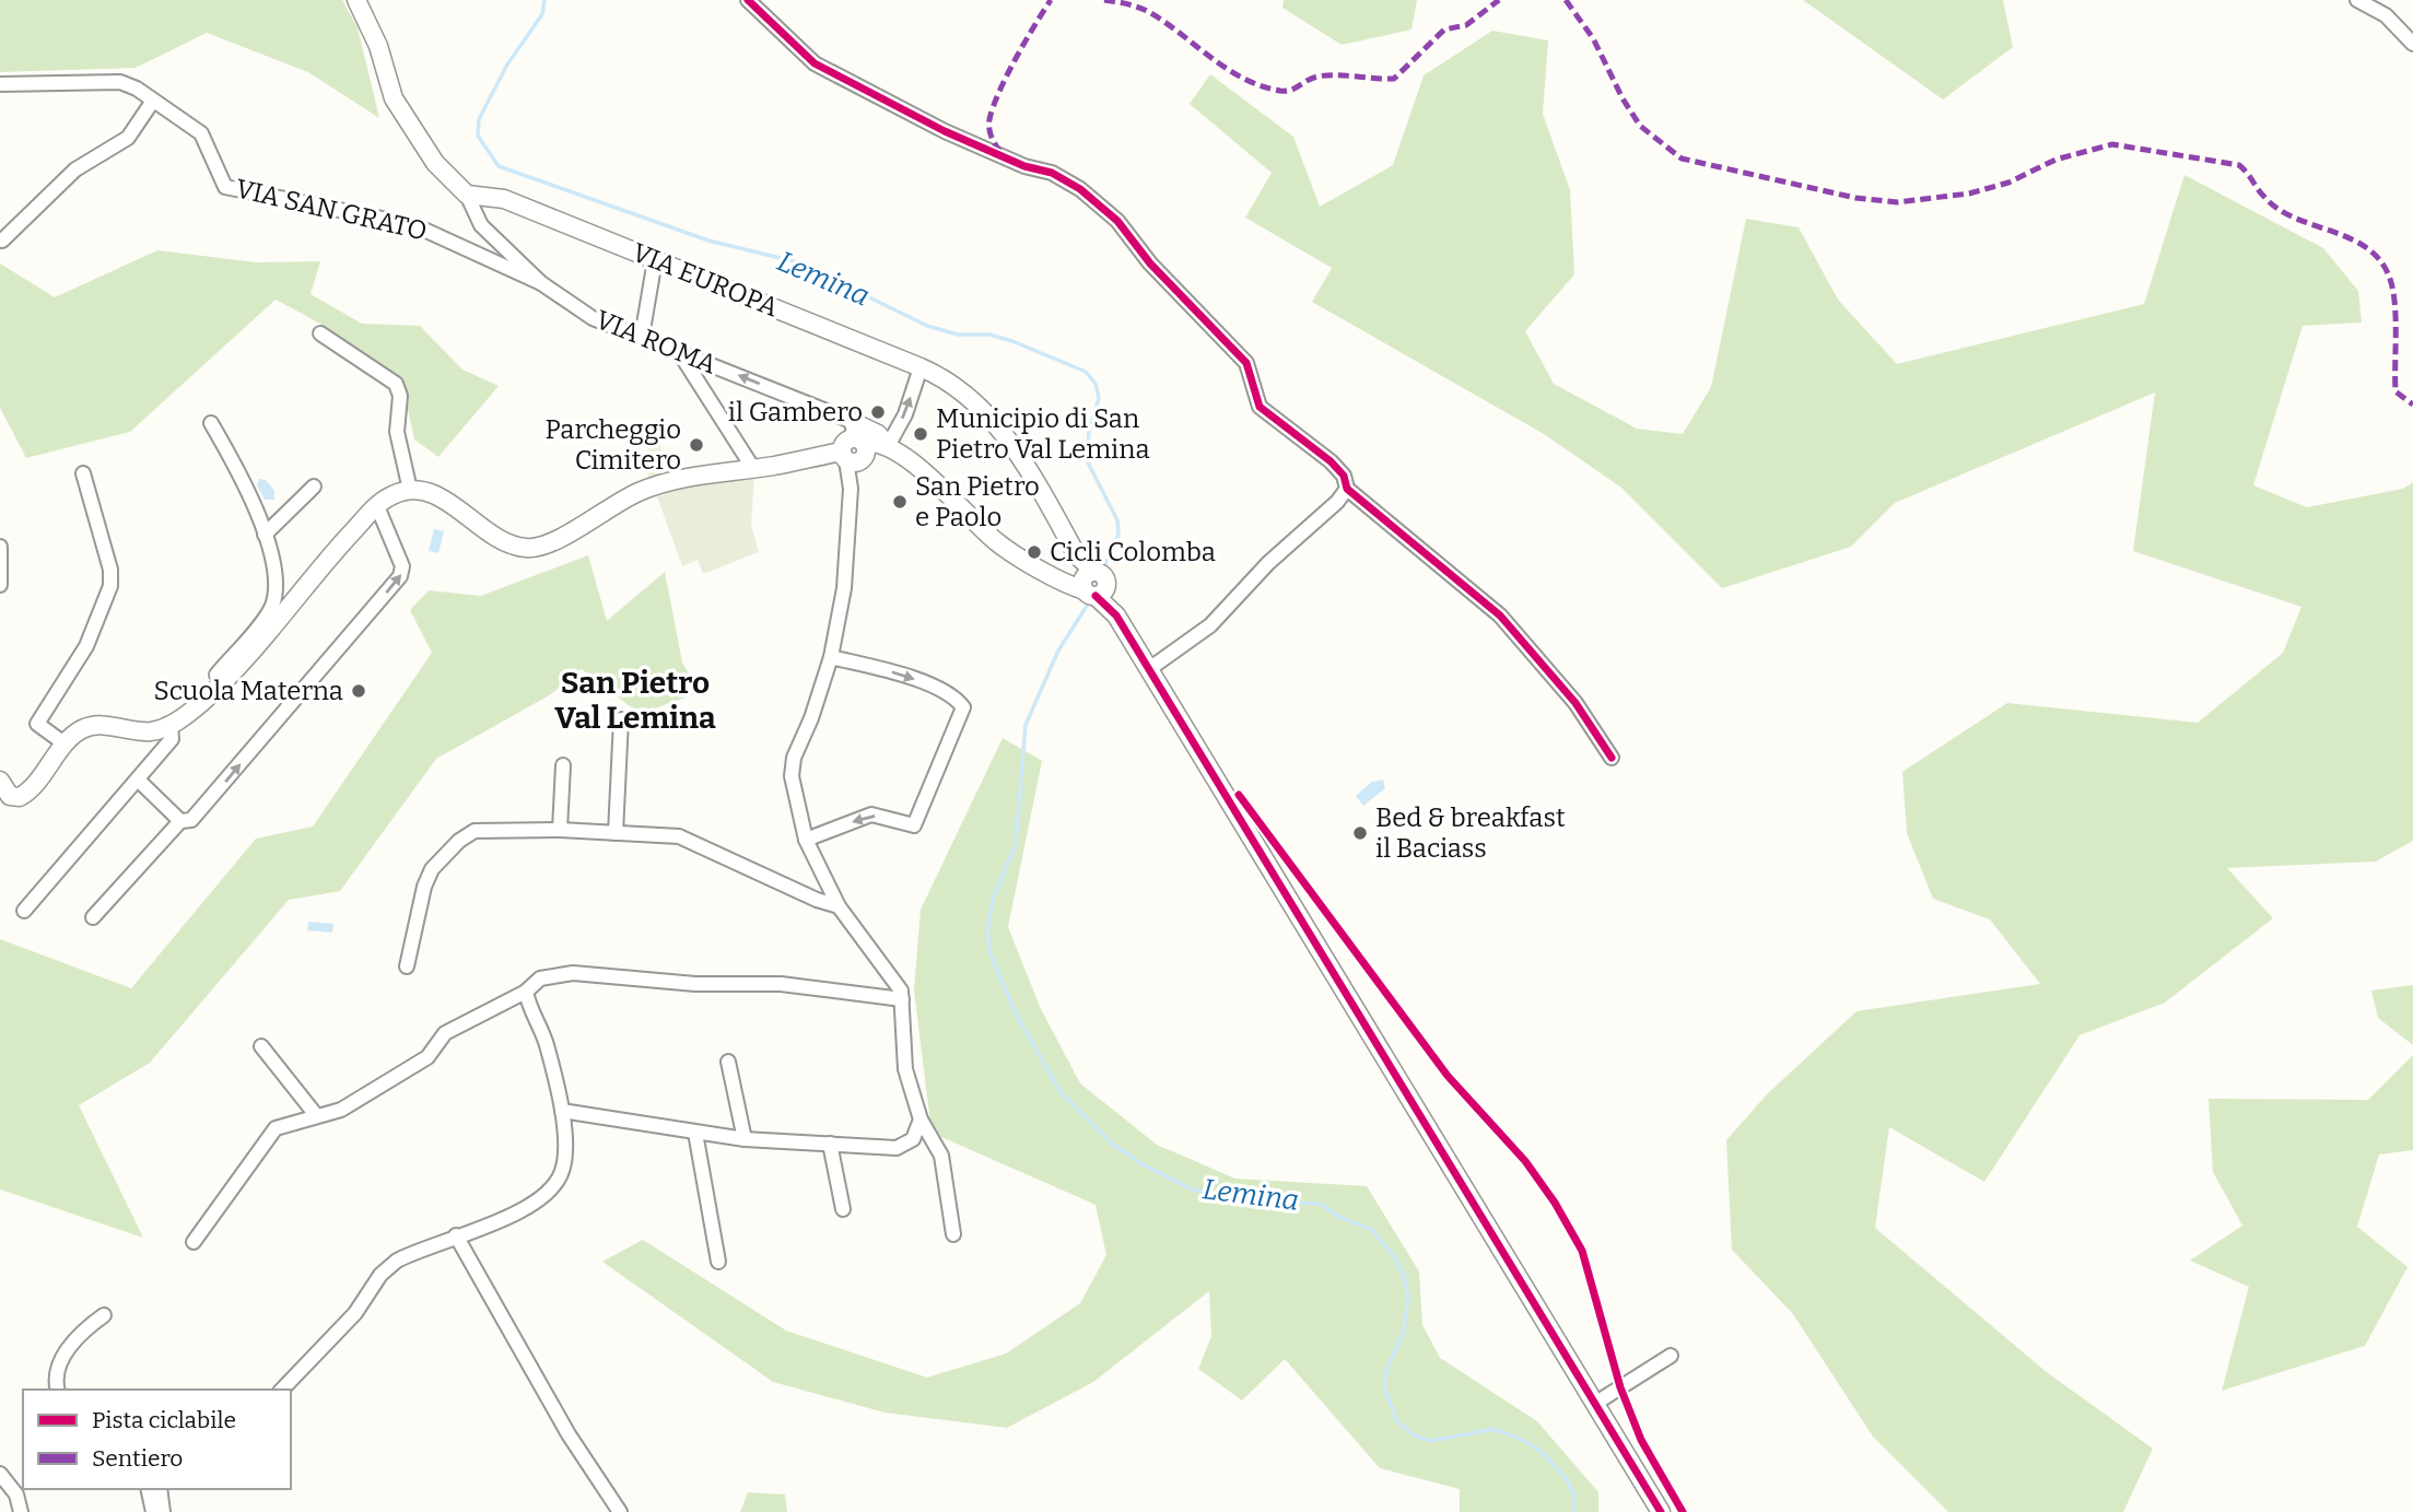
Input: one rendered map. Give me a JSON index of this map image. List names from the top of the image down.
{
  "streets": {
    "street": ["VIA SAN GRATO", "VIA EUROPA", "VIA ROMA"]
  },
  "crossings": [
    ["VIA SAN GRATO", "VIA ROMA"],
    ["VIA EUROPA", "VIA ROMA"]
  ],
  "one_way": ["VIA ROMA"],
  "districts": ["San Pietro Val Lemina"],
  "water": ["Lemina"],
  "places": [
    "il Gambero",
    "Municipio di San Pietro Val Lemina",
    "Parcheggio Cimitero",
    "San Pietro e Paolo",
    "Cicli Colomba",
    "Scuola Materna",
    "Bed & breakfast il Baciass"
  ],
  "legend": ["Pista ciclabile", "Sentiero"]
}
